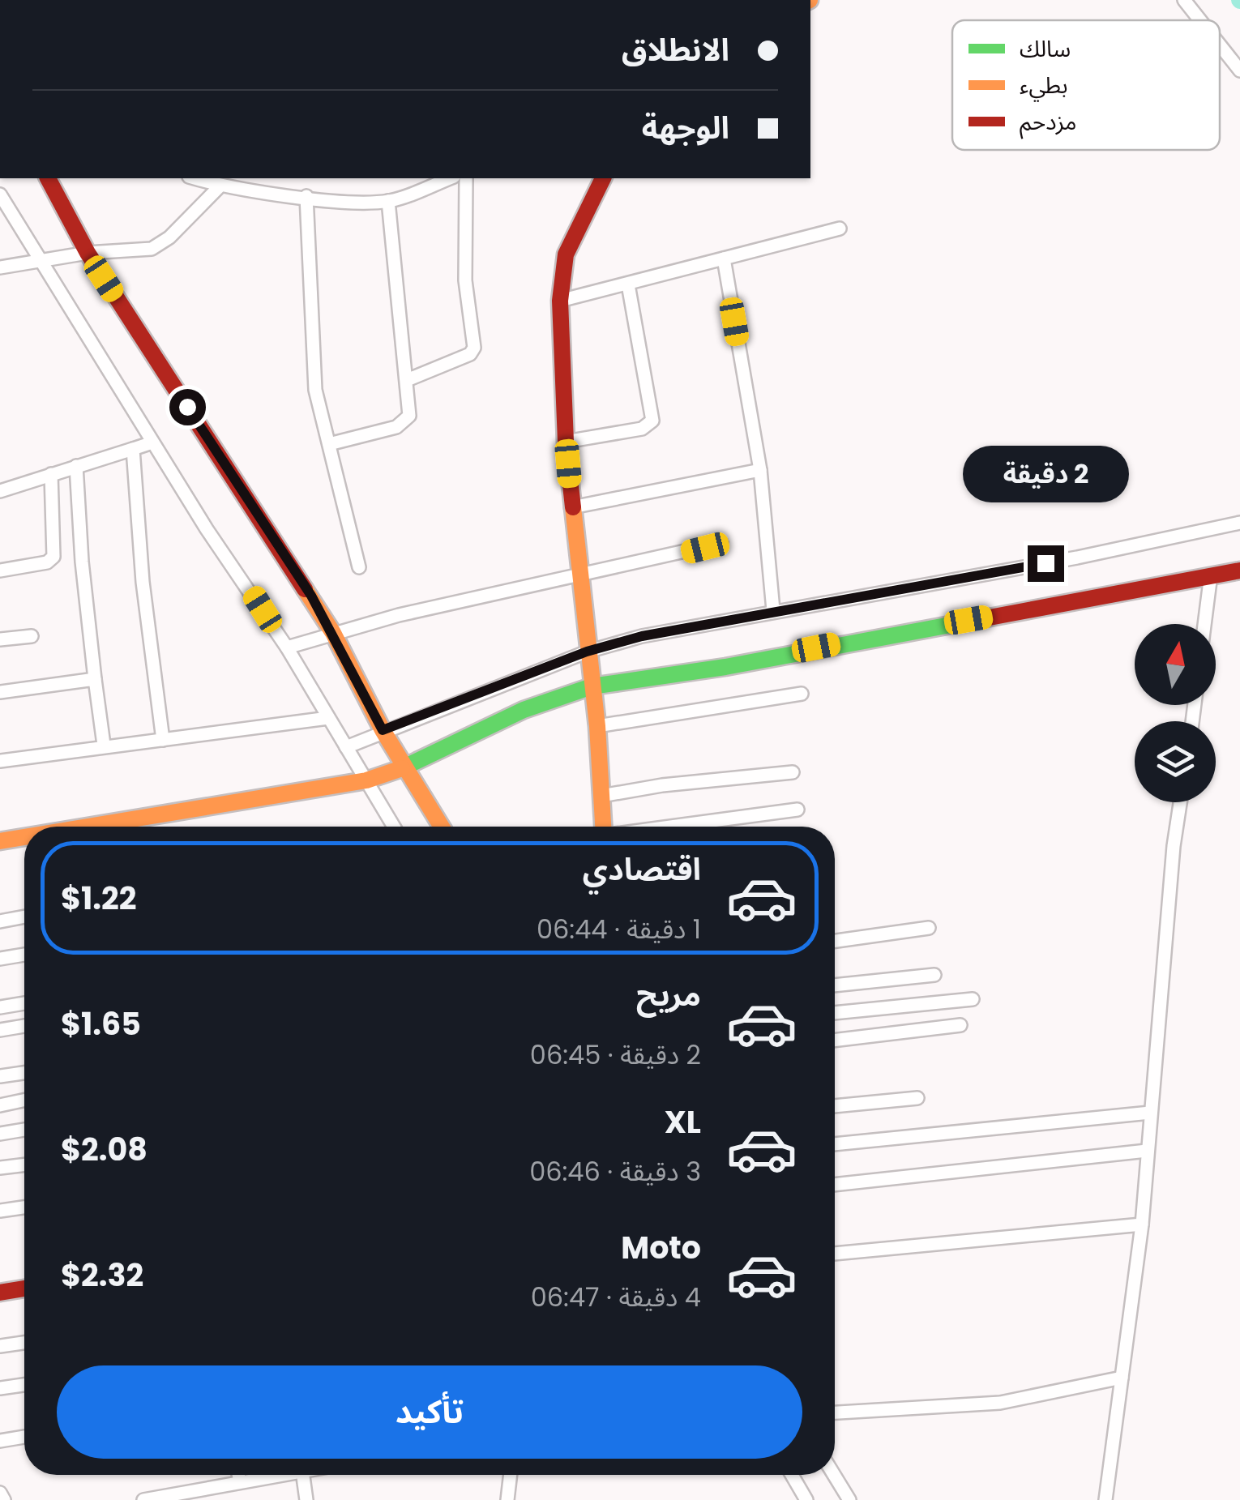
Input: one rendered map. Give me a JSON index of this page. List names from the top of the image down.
{
  "legend": ["سالك", "بطيء", "مزدحم"],
  "north": "top",
  "page": {
    "banner": ["الانطلاق", "الوجهة"],
    "bubble": "2 دقيقة",
    "list": [
      {
        "name": "اقتصادي",
        "note": "1 دقيقة · 06:44",
        "value": "$1.22"
      },
      {
        "name": "مريح",
        "note": "2 دقيقة · 06:45",
        "value": "$1.65"
      },
      {
        "name": "XL",
        "note": "3 دقيقة · 06:46",
        "value": "$2.08"
      },
      {
        "name": "Moto",
        "note": "4 دقيقة · 06:47",
        "value": "$2.32"
      }
    ],
    "buttons": "تأكيد"
  }
}
